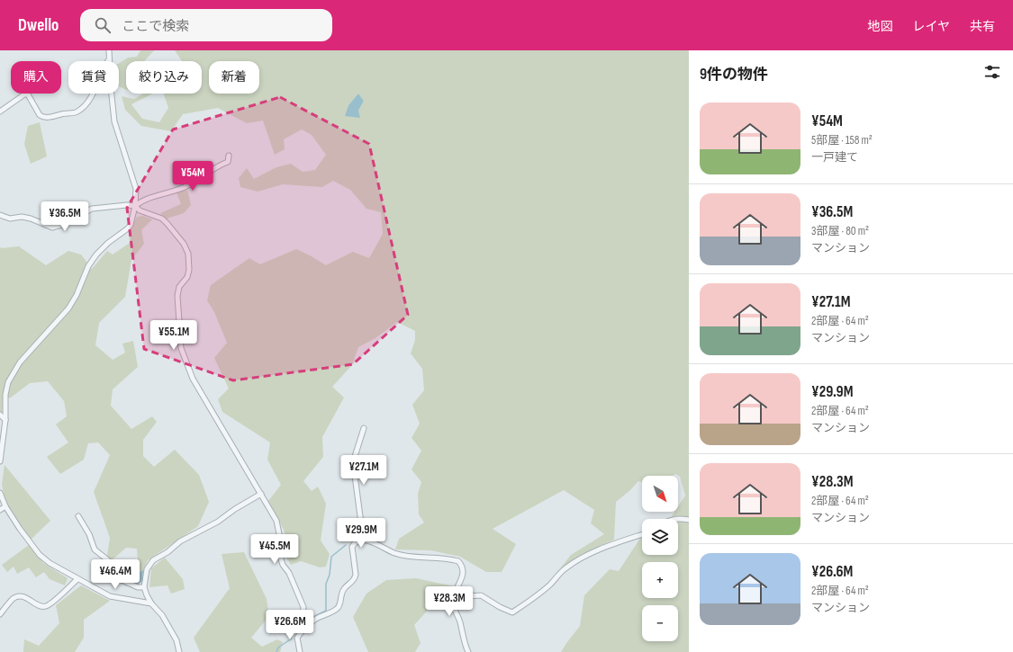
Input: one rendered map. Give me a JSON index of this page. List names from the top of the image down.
{
  "north": "bottom right",
  "page": {
    "header": "Dwello",
    "search": "ここで検索",
    "nav": ["地図", "レイヤ", "共有"],
    "heading": "9件の物件",
    "chip": [
      "購入",
      "賃貸",
      "絞り込み",
      "新着"
    ],
    "list": [
      {
        "name": "¥54M",
        "note": "5部屋 · 158 m² · 一戸建て"
      },
      {
        "name": "¥36.5M",
        "note": "3部屋 · 80 m² · マンション"
      },
      {
        "name": "¥27.1M",
        "note": "2部屋 · 64 m² · マンション"
      },
      {
        "name": "¥29.9M",
        "note": "2部屋 · 64 m² · マンション"
      },
      {
        "name": "¥28.3M",
        "note": "2部屋 · 64 m² · マンション"
      },
      {
        "name": "¥26.6M",
        "note": "2部屋 · 64 m² · マンション"
      }
    ],
    "price": [
      "¥54M",
      "¥36.5M",
      "¥55.1M",
      "¥27.1M",
      "¥29.9M",
      "¥45.5M",
      "¥46.4M",
      "¥28.3M",
      "¥26.6M"
    ],
    "map_buttons": ["+", "−"]
  }
}
